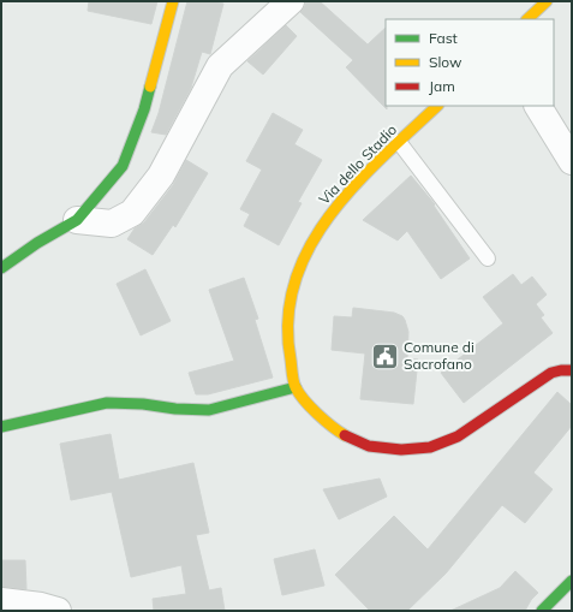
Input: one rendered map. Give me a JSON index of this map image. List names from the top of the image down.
{
  "streets": {
    "street": ["Via dello Stadio"]
  },
  "places": {
    "public building": ["Comune di Sacrofano"]
  },
  "legend": ["Fast", "Slow", "Jam"]
}
